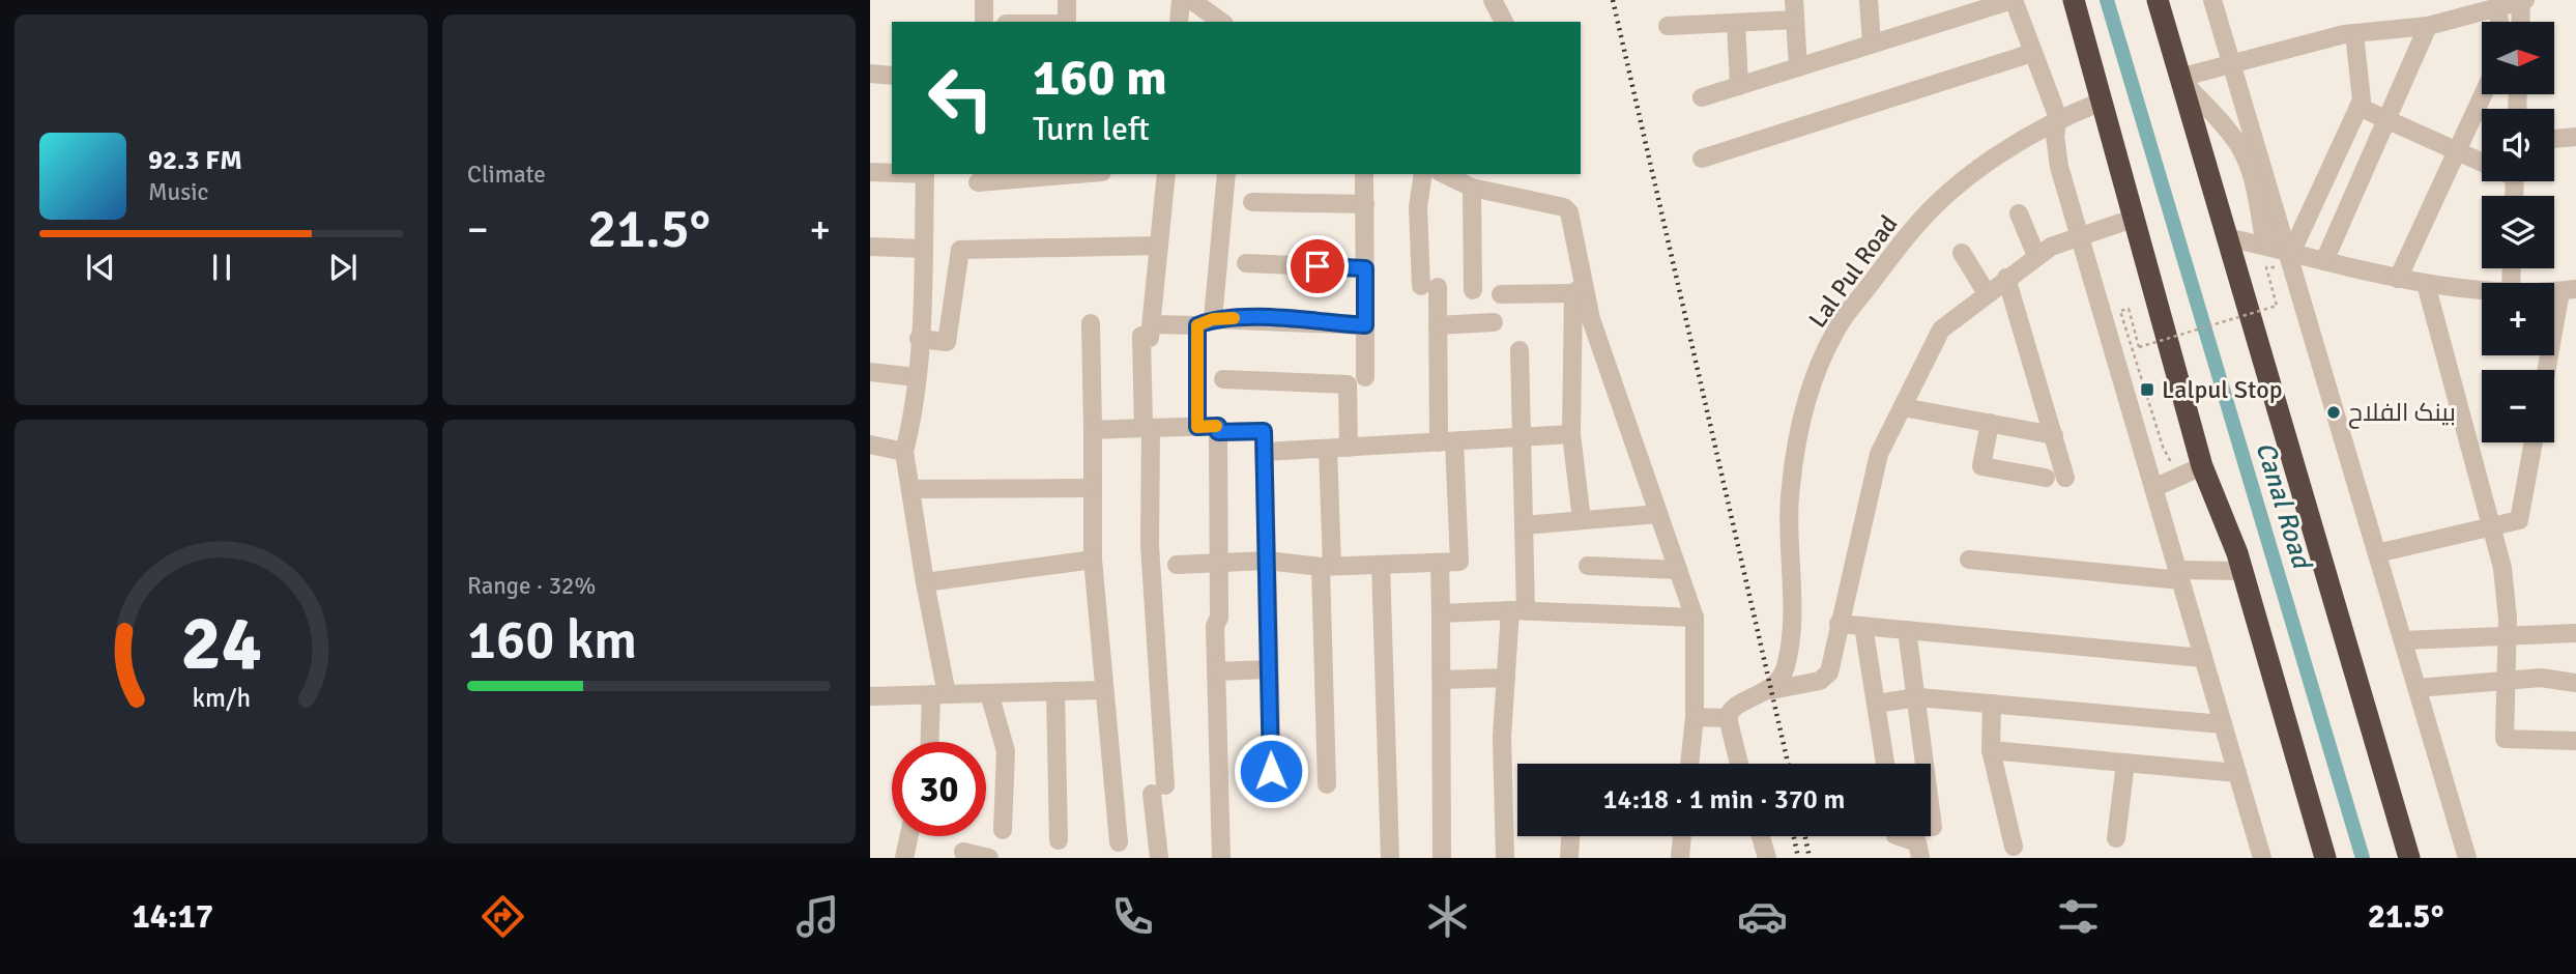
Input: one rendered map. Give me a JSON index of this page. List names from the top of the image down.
{
  "streets": {
    "street": ["Lal Pul Road"]
  },
  "water": ["Canal Road"],
  "places": {
    "transit": ["Lalpul Stop"],
    "other": ["بینک الفلاح"]
  },
  "north": "right",
  "page": {
    "tile": [
      "Climate",
      ["Range · 32%", "160 km"]
    ],
    "map_buttons": ["+", "−"],
    "turn": ["160 m", "Turn left"],
    "song": ["92.3 FM", "Music"],
    "heat": ["−", "21.5°", "+"],
    "limit": "30",
    "trip": "14:18 · 1 min · 370 m",
    "tabs": ["14:17", "21.5°"],
    "gauge": ["24", "km/h"]
  }
}
